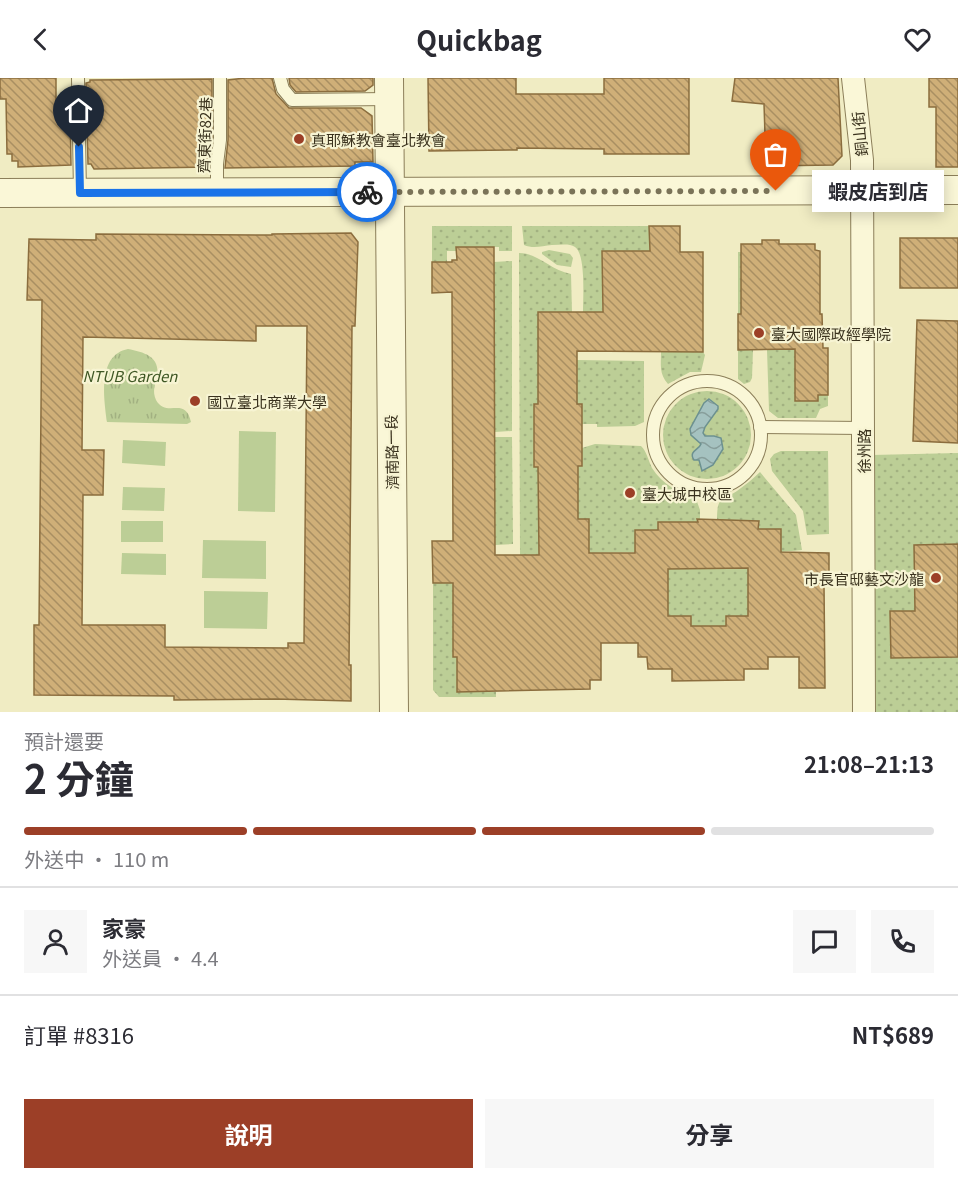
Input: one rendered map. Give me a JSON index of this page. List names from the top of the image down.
{
  "streets": {
    "street": ["銅山街", "徐州路", "濟南路一段"],
    "lane": ["齊東街82巷"]
  },
  "crossings": [
    ["銅山街", "徐州路"]
  ],
  "parks": ["NTUB Garden"],
  "places": [
    "真耶穌教會臺北教會",
    "蝦皮店到店",
    "臺大國際政經學院",
    "國立臺北商業大學",
    "臺大城中校區",
    "市長官邸藝文沙龍"
  ],
  "page": {
    "header": "Quickbag",
    "bubble": "蝦皮店到店",
    "heading": ["2 分鐘", "預計還要", "21:08–21:13"],
    "panel": [
      "家豪",
      "外送員 · 4.4",
      "訂單 #8316",
      "NT$689"
    ],
    "bar": "外送中 · 110 m",
    "buttons": ["說明", "分享"]
  }
}
